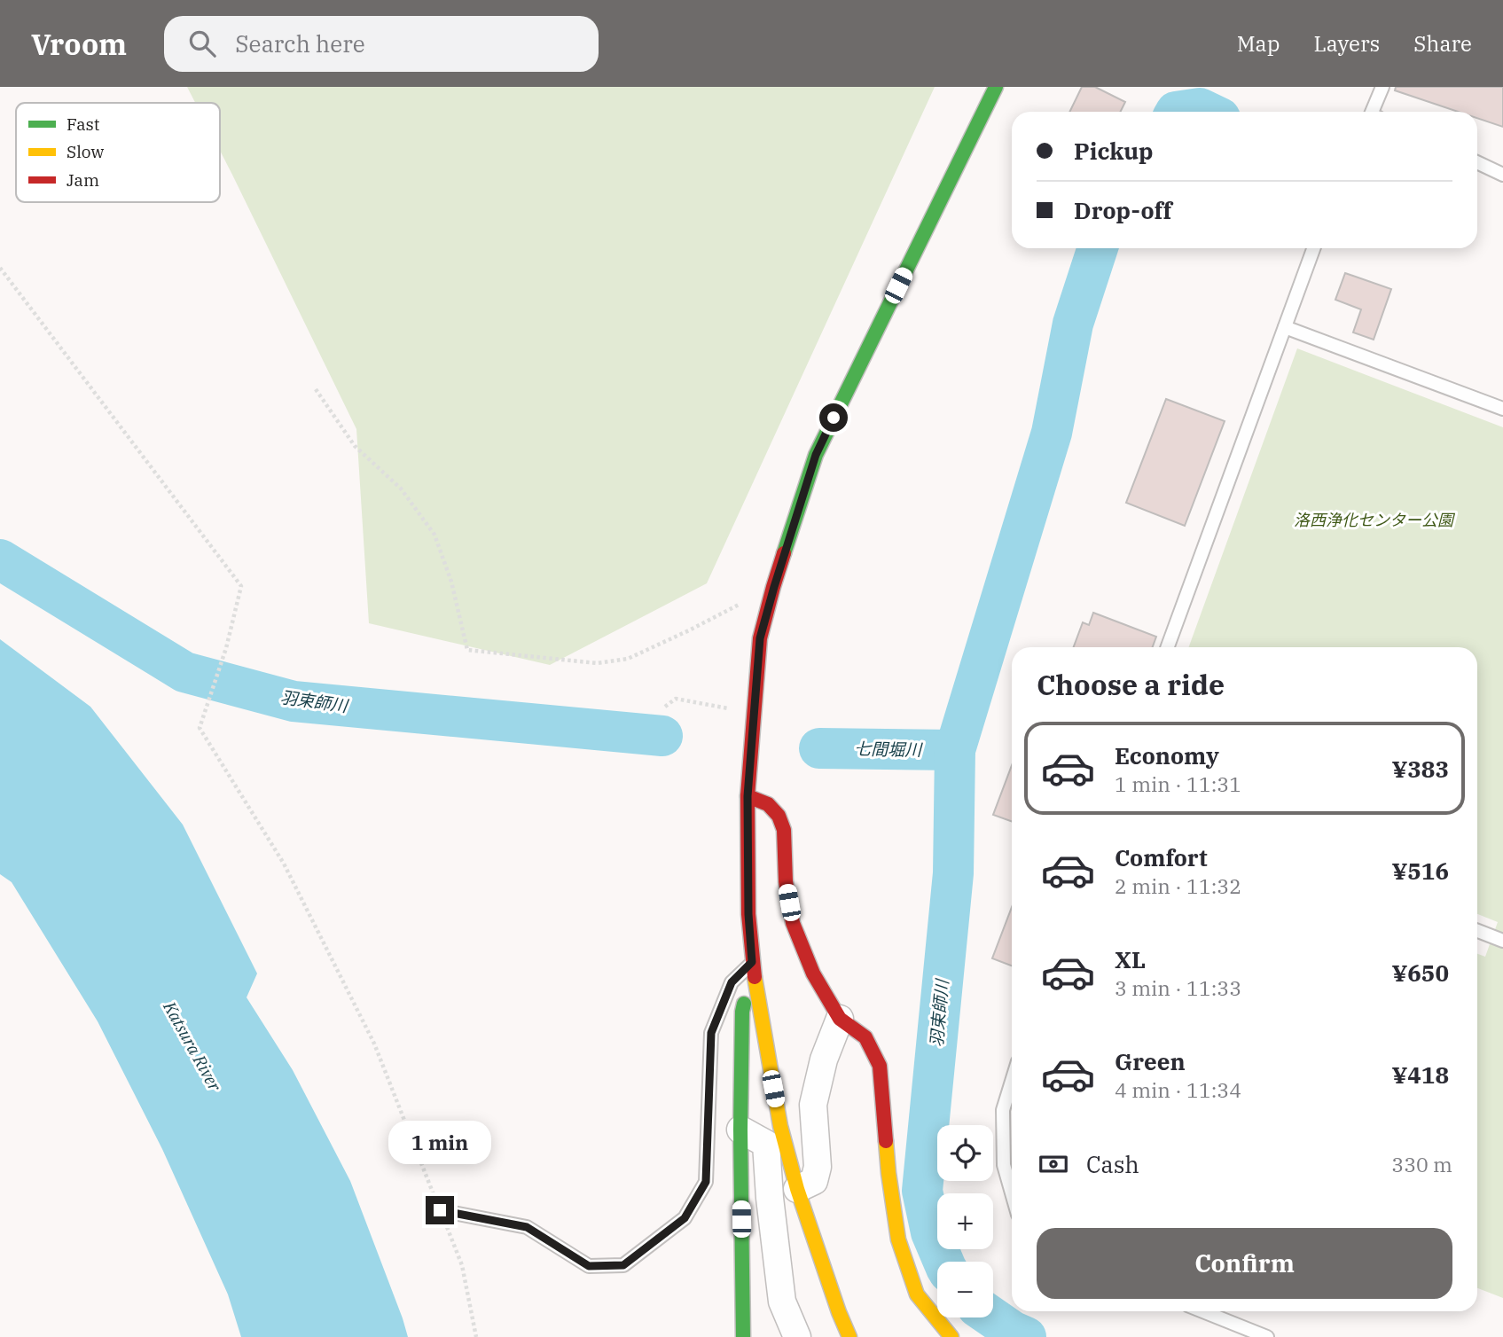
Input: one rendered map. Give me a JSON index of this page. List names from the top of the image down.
{
  "water": ["羽束師川", "七間堀川", "Katsura River"],
  "parks": ["洛西浄化センター公園"],
  "legend": ["Fast", "Slow", "Jam"],
  "page": {
    "header": "Vroom",
    "search": "Search here",
    "nav": ["Map", "Layers", "Share"],
    "banner": ["Pickup", "Drop-off"],
    "heading": "Choose a ride",
    "list": [
      {
        "name": "Economy",
        "note": "1 min · 11:31",
        "value": "¥383"
      },
      {
        "name": "Comfort",
        "note": "2 min · 11:32",
        "value": "¥516"
      },
      {
        "name": "XL",
        "note": "3 min · 11:33",
        "value": "¥650"
      },
      {
        "name": "Green",
        "note": "4 min · 11:34",
        "value": "¥418"
      }
    ],
    "bubble": "1 min",
    "map_buttons": ["+", "−"],
    "pay": ["Cash", "330 m"],
    "buttons": "Confirm"
  }
}
